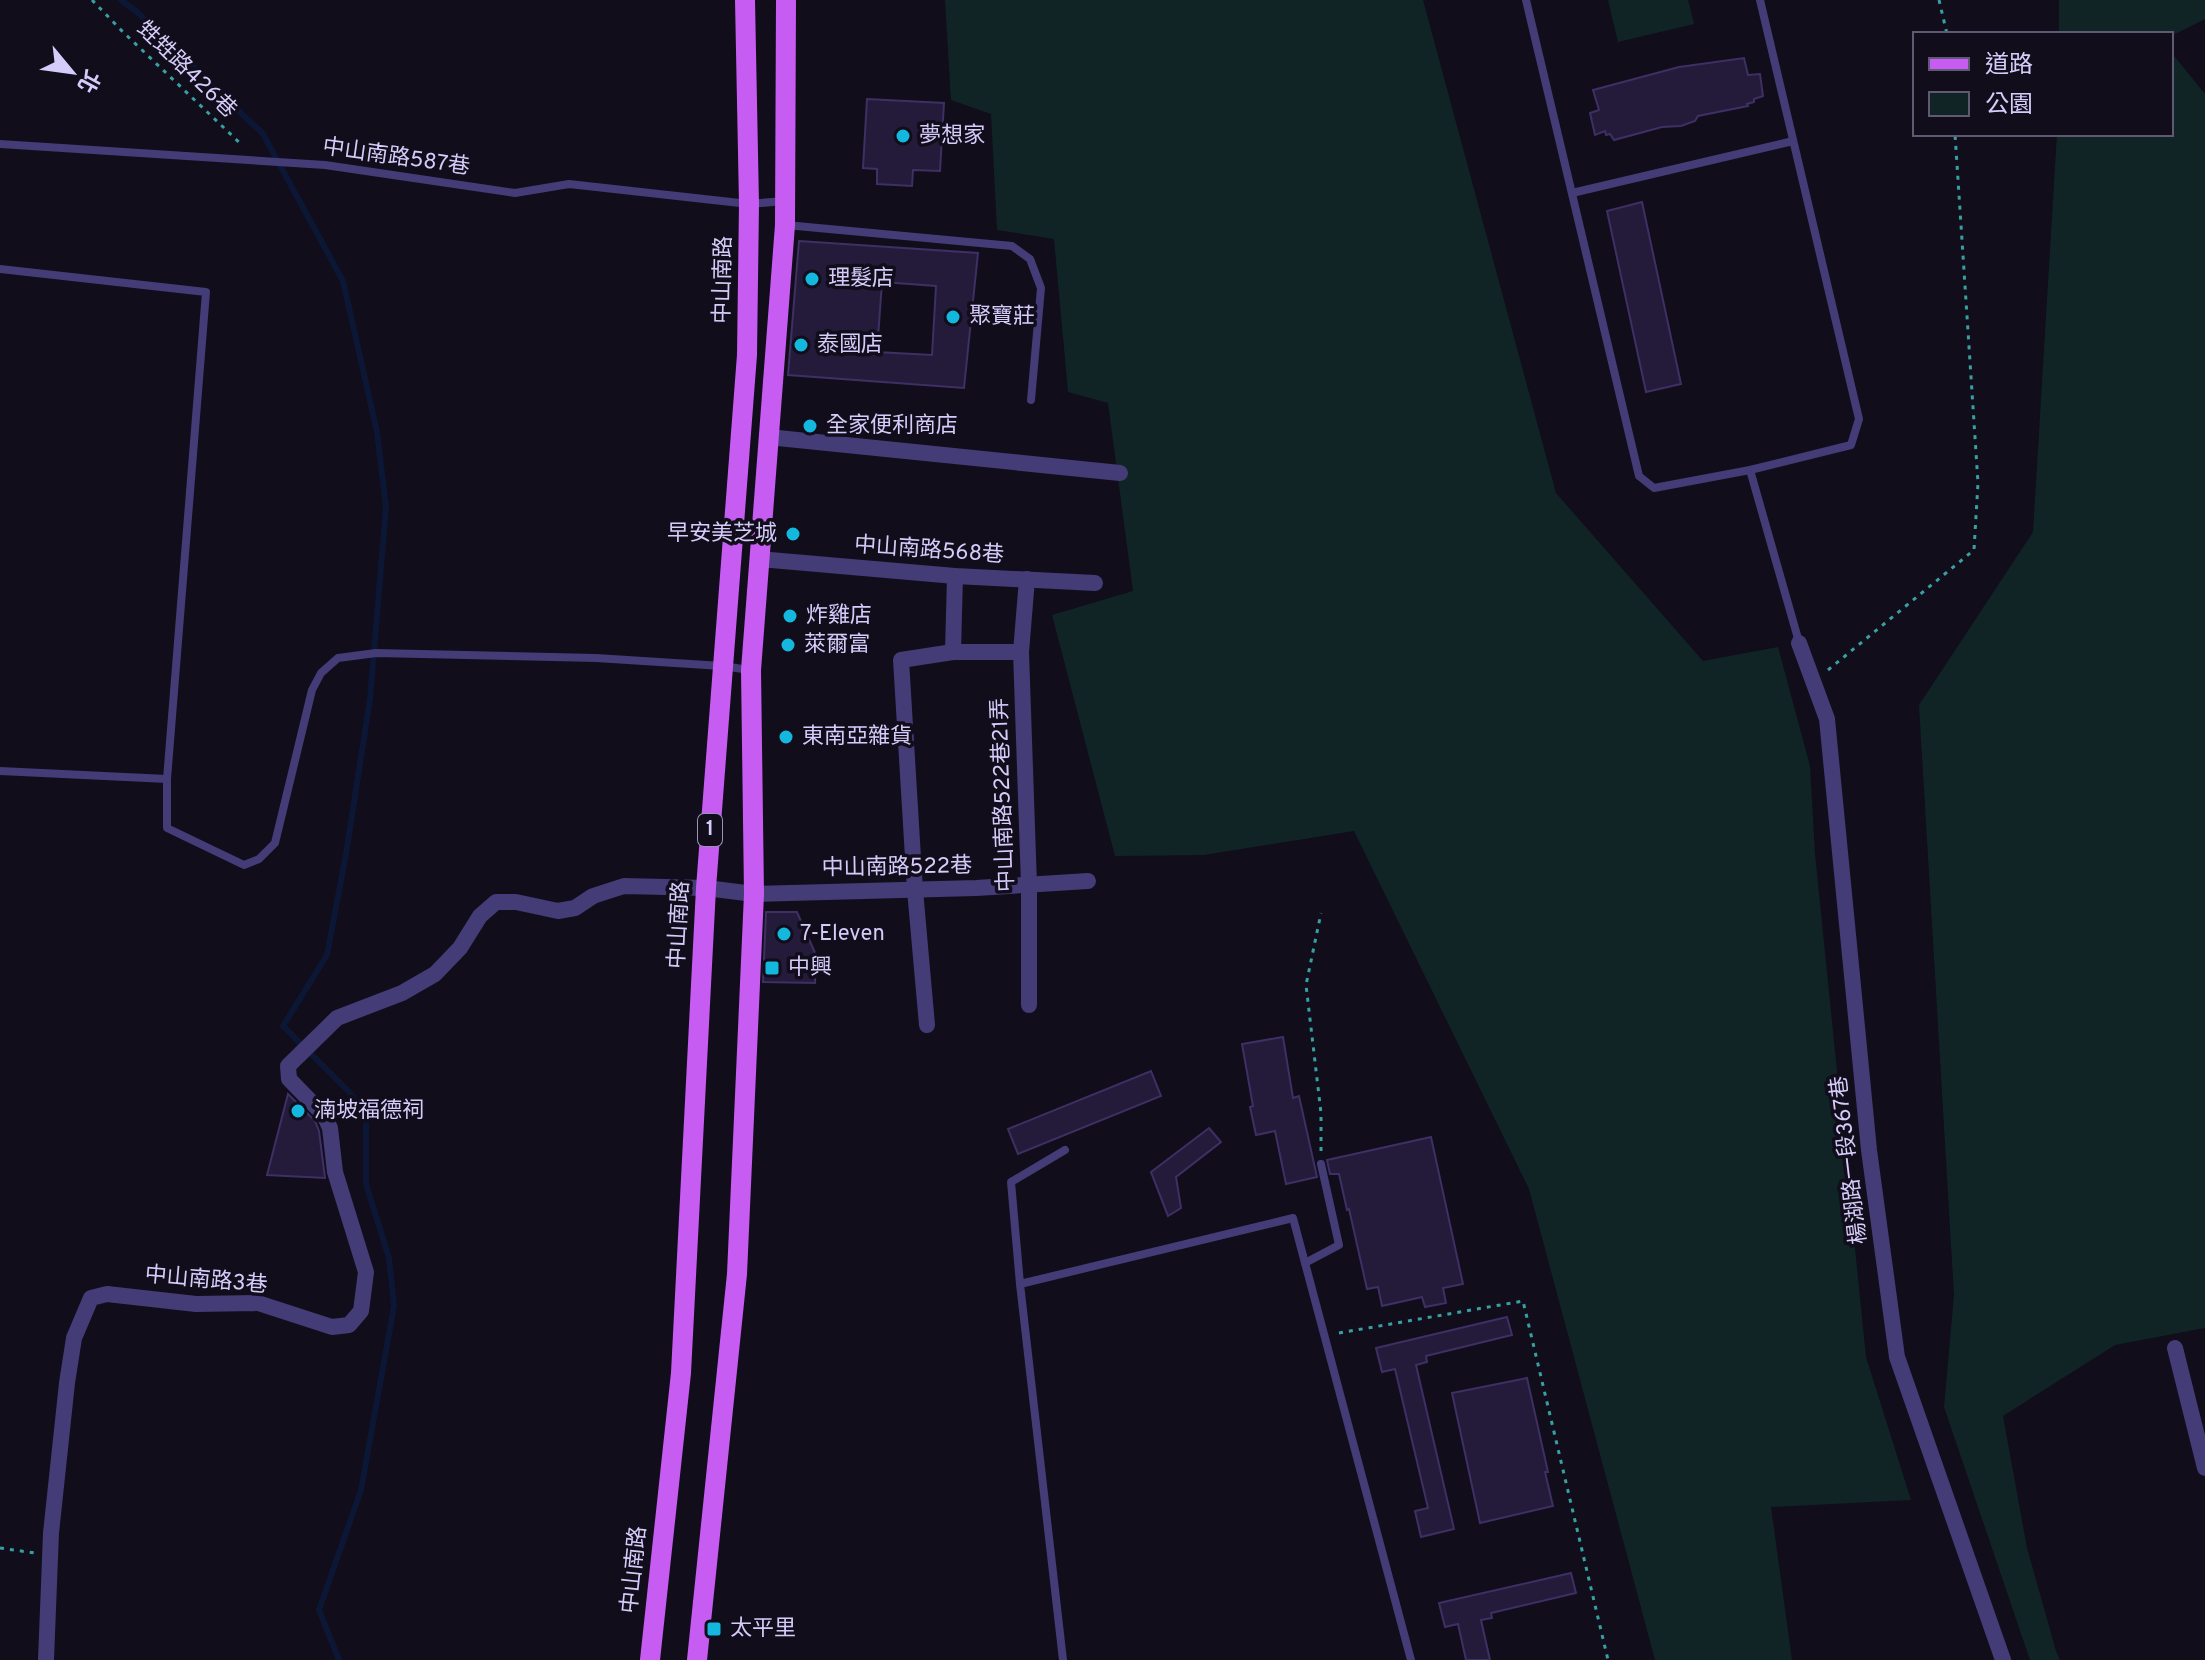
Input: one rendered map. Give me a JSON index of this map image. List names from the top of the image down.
{
  "streets": {
    "main road": ["中山南路", "1"],
    "street": [
      "中山南路568巷",
      "中山南路522巷21弄",
      "中山南路522巷",
      "楊湖路一段367巷",
      "中山南路3巷"
    ],
    "lane": ["中山南路587巷"],
    "path": ["甡甡路426巷"]
  },
  "crossings": [
    ["甡甡路426巷", "中山南路587巷"],
    ["中山南路587巷", "中山南路"],
    ["中山南路587巷", "1"],
    ["中山南路", "中山南路522巷"],
    ["中山南路568巷", "中山南路522巷21弄"],
    ["中山南路568巷", "1"],
    ["中山南路522巷21弄", "中山南路522巷"],
    ["1", "中山南路522巷"],
    ["中山南路522巷", "中山南路3巷"]
  ],
  "places": {
    "other": [
      "夢想家",
      "理髮店",
      "聚寶莊",
      "泰國店",
      "全家便利商店",
      "早安美芝城",
      "炸雞店",
      "萊爾富",
      "東南亞雜貨",
      "7-Eleven",
      "湳坡福德祠"
    ],
    "transit": ["中興", "太平里"]
  },
  "legend": ["道路", "公園"],
  "north": "bottom right"
}
